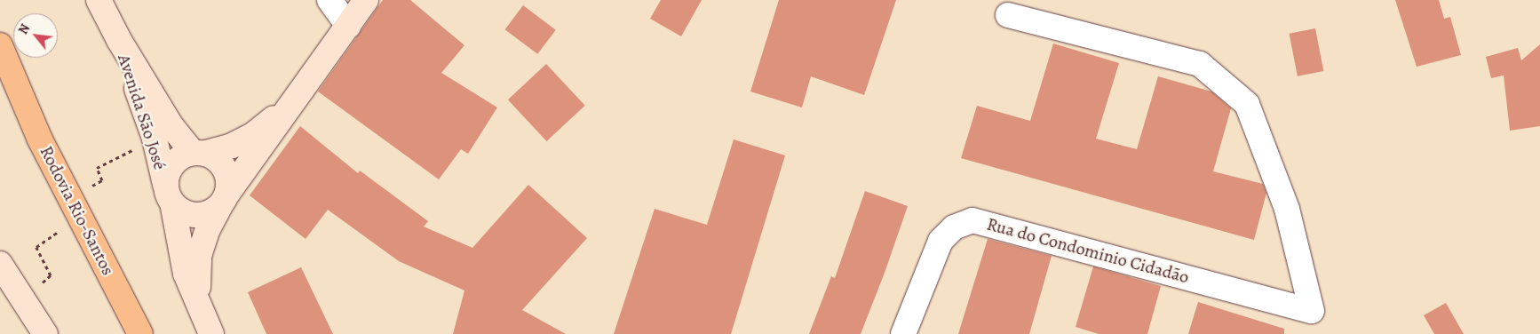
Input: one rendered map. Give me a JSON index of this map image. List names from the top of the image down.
{
  "streets": {
    "highway": ["Rodovia Rio-Santos"],
    "main road": ["Avenida São José"],
    "street": ["Rua do Condominio Cidadão"]
  },
  "north": "top left"
}
